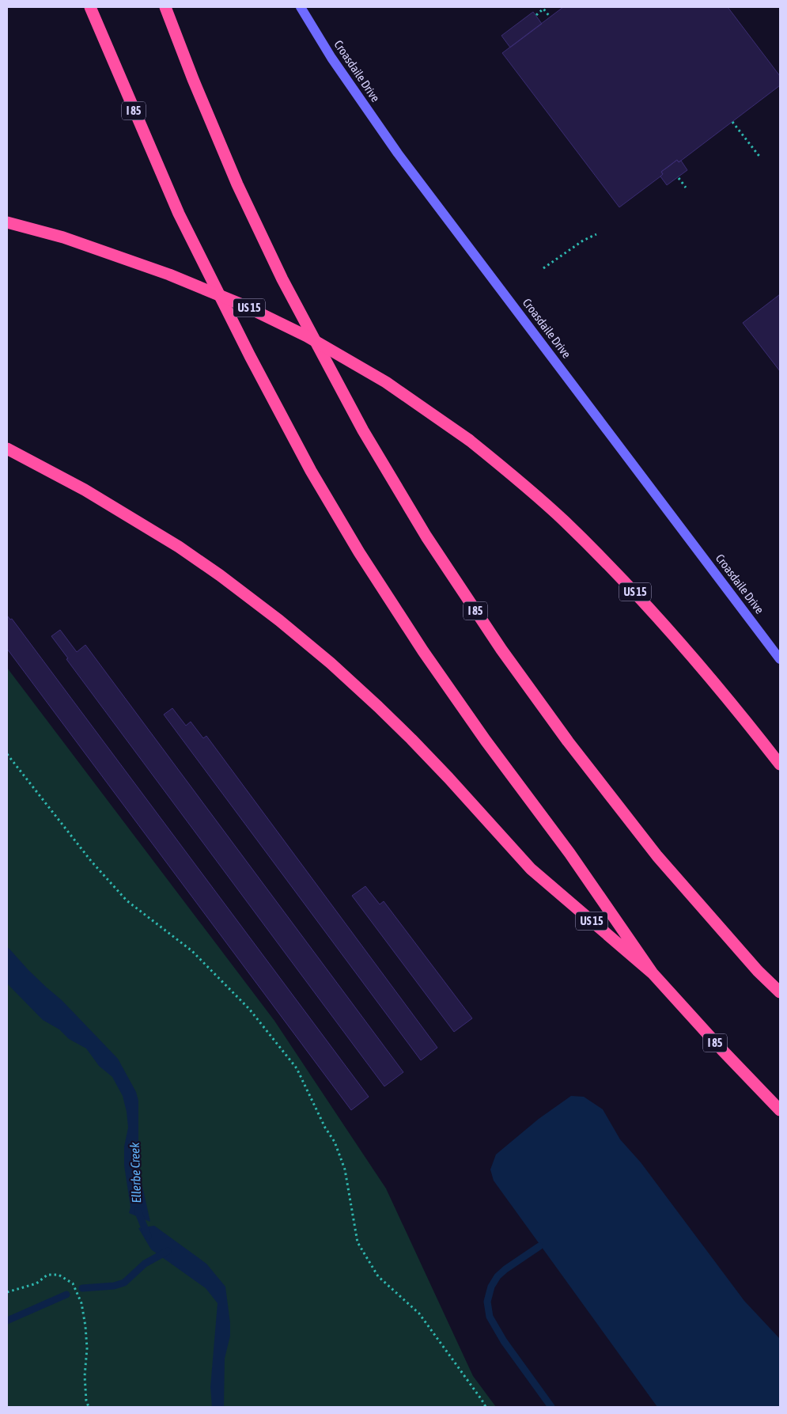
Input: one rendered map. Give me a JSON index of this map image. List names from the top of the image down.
{
  "streets": {
    "highway": ["I 85", "US 15"],
    "street": ["Croasdaile Drive"]
  },
  "crossings": [
    ["I 85", "US 15"]
  ],
  "water": ["Ellerbe Creek"]
}
